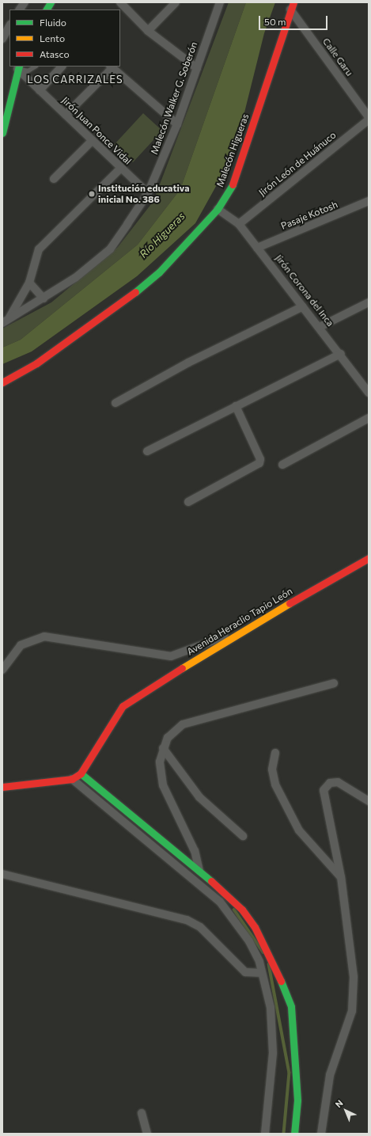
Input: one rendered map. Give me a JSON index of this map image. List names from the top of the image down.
{
  "streets": {
    "main road": ["Malecón Higueras", "Avenida Heraclio Tapio León"],
    "street": [
      "Calle Garu",
      "Malecón Walker G. Soberón",
      "Jirón Juan Ponce Vidal",
      "Jirón León de Huánuco",
      "Pasaje Kotosh",
      "Jirón Corona del Inca"
    ]
  },
  "crossings": [
    ["Calle Garu", "Malecón Higueras"],
    ["Malecón Walker G. Soberón", "Jirón Juan Ponce Vidal"],
    ["Malecón Higueras", "Jirón Corona del Inca"],
    ["Jirón León de Huánuco", "Jirón Corona del Inca"],
    ["Pasaje Kotosh", "Jirón Corona del Inca"]
  ],
  "districts": ["LOS CARRIZALES"],
  "water": ["Río Higueras"],
  "places": ["Institución educativa inicial No. 386"],
  "legend": ["Fluido", "Lento", "Atasco"],
  "scale_bar": "50 m",
  "north": "top left"
}
